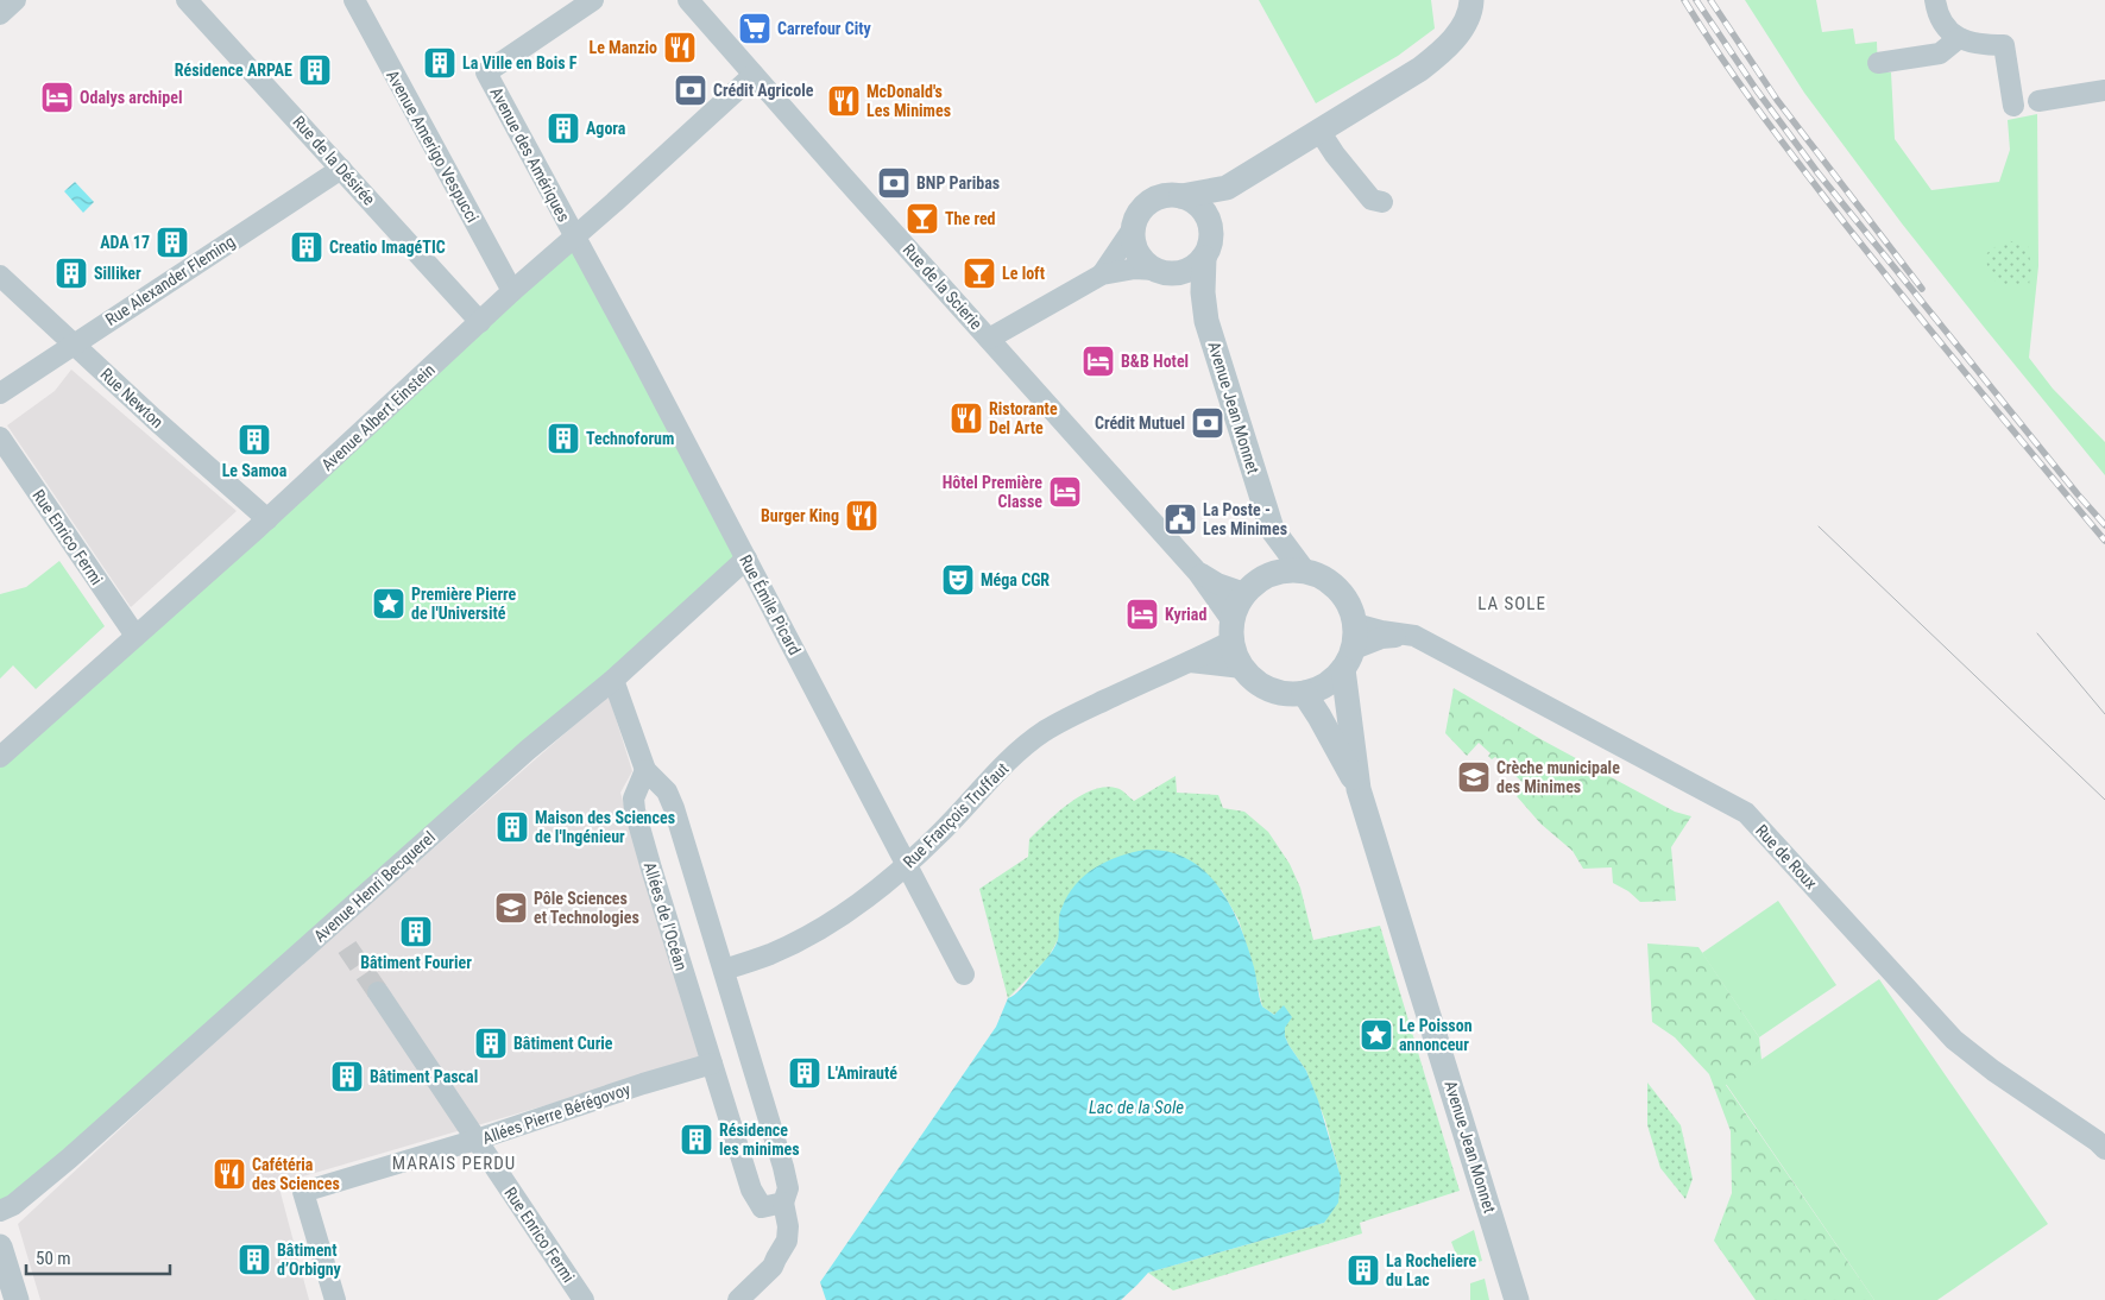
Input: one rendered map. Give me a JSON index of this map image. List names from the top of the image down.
{
  "streets": {
    "street": [
      "Avenue Amerigo Vespucci",
      "Avenue des Amériques",
      "Rue de la Désirée",
      "Rue Alexander Fleming",
      "Rue de la Scierie",
      "Rue Newton",
      "Avenue Jean Monnet",
      "Avenue Albert Einstein",
      "Rue Enrico Fermi",
      "Rue Émile Picard",
      "Rue François Truffaut",
      "Rue de Roux",
      "Avenue Henri Becquerel",
      "Allées de l'Océan",
      "Allées Pierre Bérégovoy"
    ]
  },
  "crossings": [
    ["Avenue Amerigo Vespucci", "Avenue Albert Einstein"],
    ["Avenue des Amériques", "Avenue Albert Einstein"],
    ["Avenue des Amériques", "Rue Émile Picard"],
    ["Rue de la Désirée", "Rue Alexander Fleming"],
    ["Rue de la Désirée", "Avenue Albert Einstein"],
    ["Rue Alexander Fleming", "Rue Newton"],
    ["Rue de la Scierie", "Avenue Jean Monnet"],
    ["Rue de la Scierie", "Avenue Albert Einstein"],
    ["Rue de la Scierie", "Rue François Truffaut"],
    ["Rue de la Scierie", "Rue de Roux"],
    ["Rue Newton", "Avenue Albert Einstein"],
    ["Avenue Jean Monnet", "Rue François Truffaut"],
    ["Avenue Jean Monnet", "Rue de Roux"],
    ["Avenue Albert Einstein", "Rue Enrico Fermi"],
    ["Avenue Albert Einstein", "Rue Émile Picard"],
    ["Rue Enrico Fermi", "Allées Pierre Bérégovoy"],
    ["Rue Émile Picard", "Rue François Truffaut"],
    ["Rue Émile Picard", "Avenue Henri Becquerel"],
    ["Rue François Truffaut", "Rue de Roux"],
    ["Allées de l'Océan", "Allées Pierre Bérégovoy"]
  ],
  "districts": ["LA SOLE", "MARAIS PERDU"],
  "water": ["Lac de la Sole"],
  "places": {
    "supermarket": ["Carrefour City"],
    "restaurant": [
      "Le Manzio",
      "McDonald's Les Minimes",
      "Ristorante Del Arte",
      "Burger King",
      "Cafétéria des Sciences"
    ],
    "building": [
      "La Ville en Bois F",
      "Résidence ARPAE",
      "Agora",
      "ADA 17",
      "Creatio ImagéTIC",
      "Silliker",
      "Technoforum",
      "Le Samoa",
      "Maison des Sciences de l'Ingénieur",
      "Bâtiment Fourier",
      "Bâtiment Curie",
      "L'Amirauté",
      "Bâtiment Pascal",
      "Résidence les minimes",
      "Bâtiment d’Orbigny",
      "La Rocheliere du Lac"
    ],
    "bank": ["Crédit Agricole", "BNP Paribas", "Crédit Mutuel"],
    "hotel": [
      "Odalys archipel",
      "B&B Hotel",
      "Hôtel Première Classe",
      "Kyriad"
    ],
    "bar": ["The red", "Le loft"],
    "public building": ["La Poste - Les Minimes"],
    "theatre": ["Méga CGR"],
    "place": ["Première Pierre de l'Université", "Le Poisson annonceur"],
    "school or university": ["Crèche municipale des Minimes", "Pôle Sciences et Technologies"]
  },
  "scale_bar": "50 m"
}
